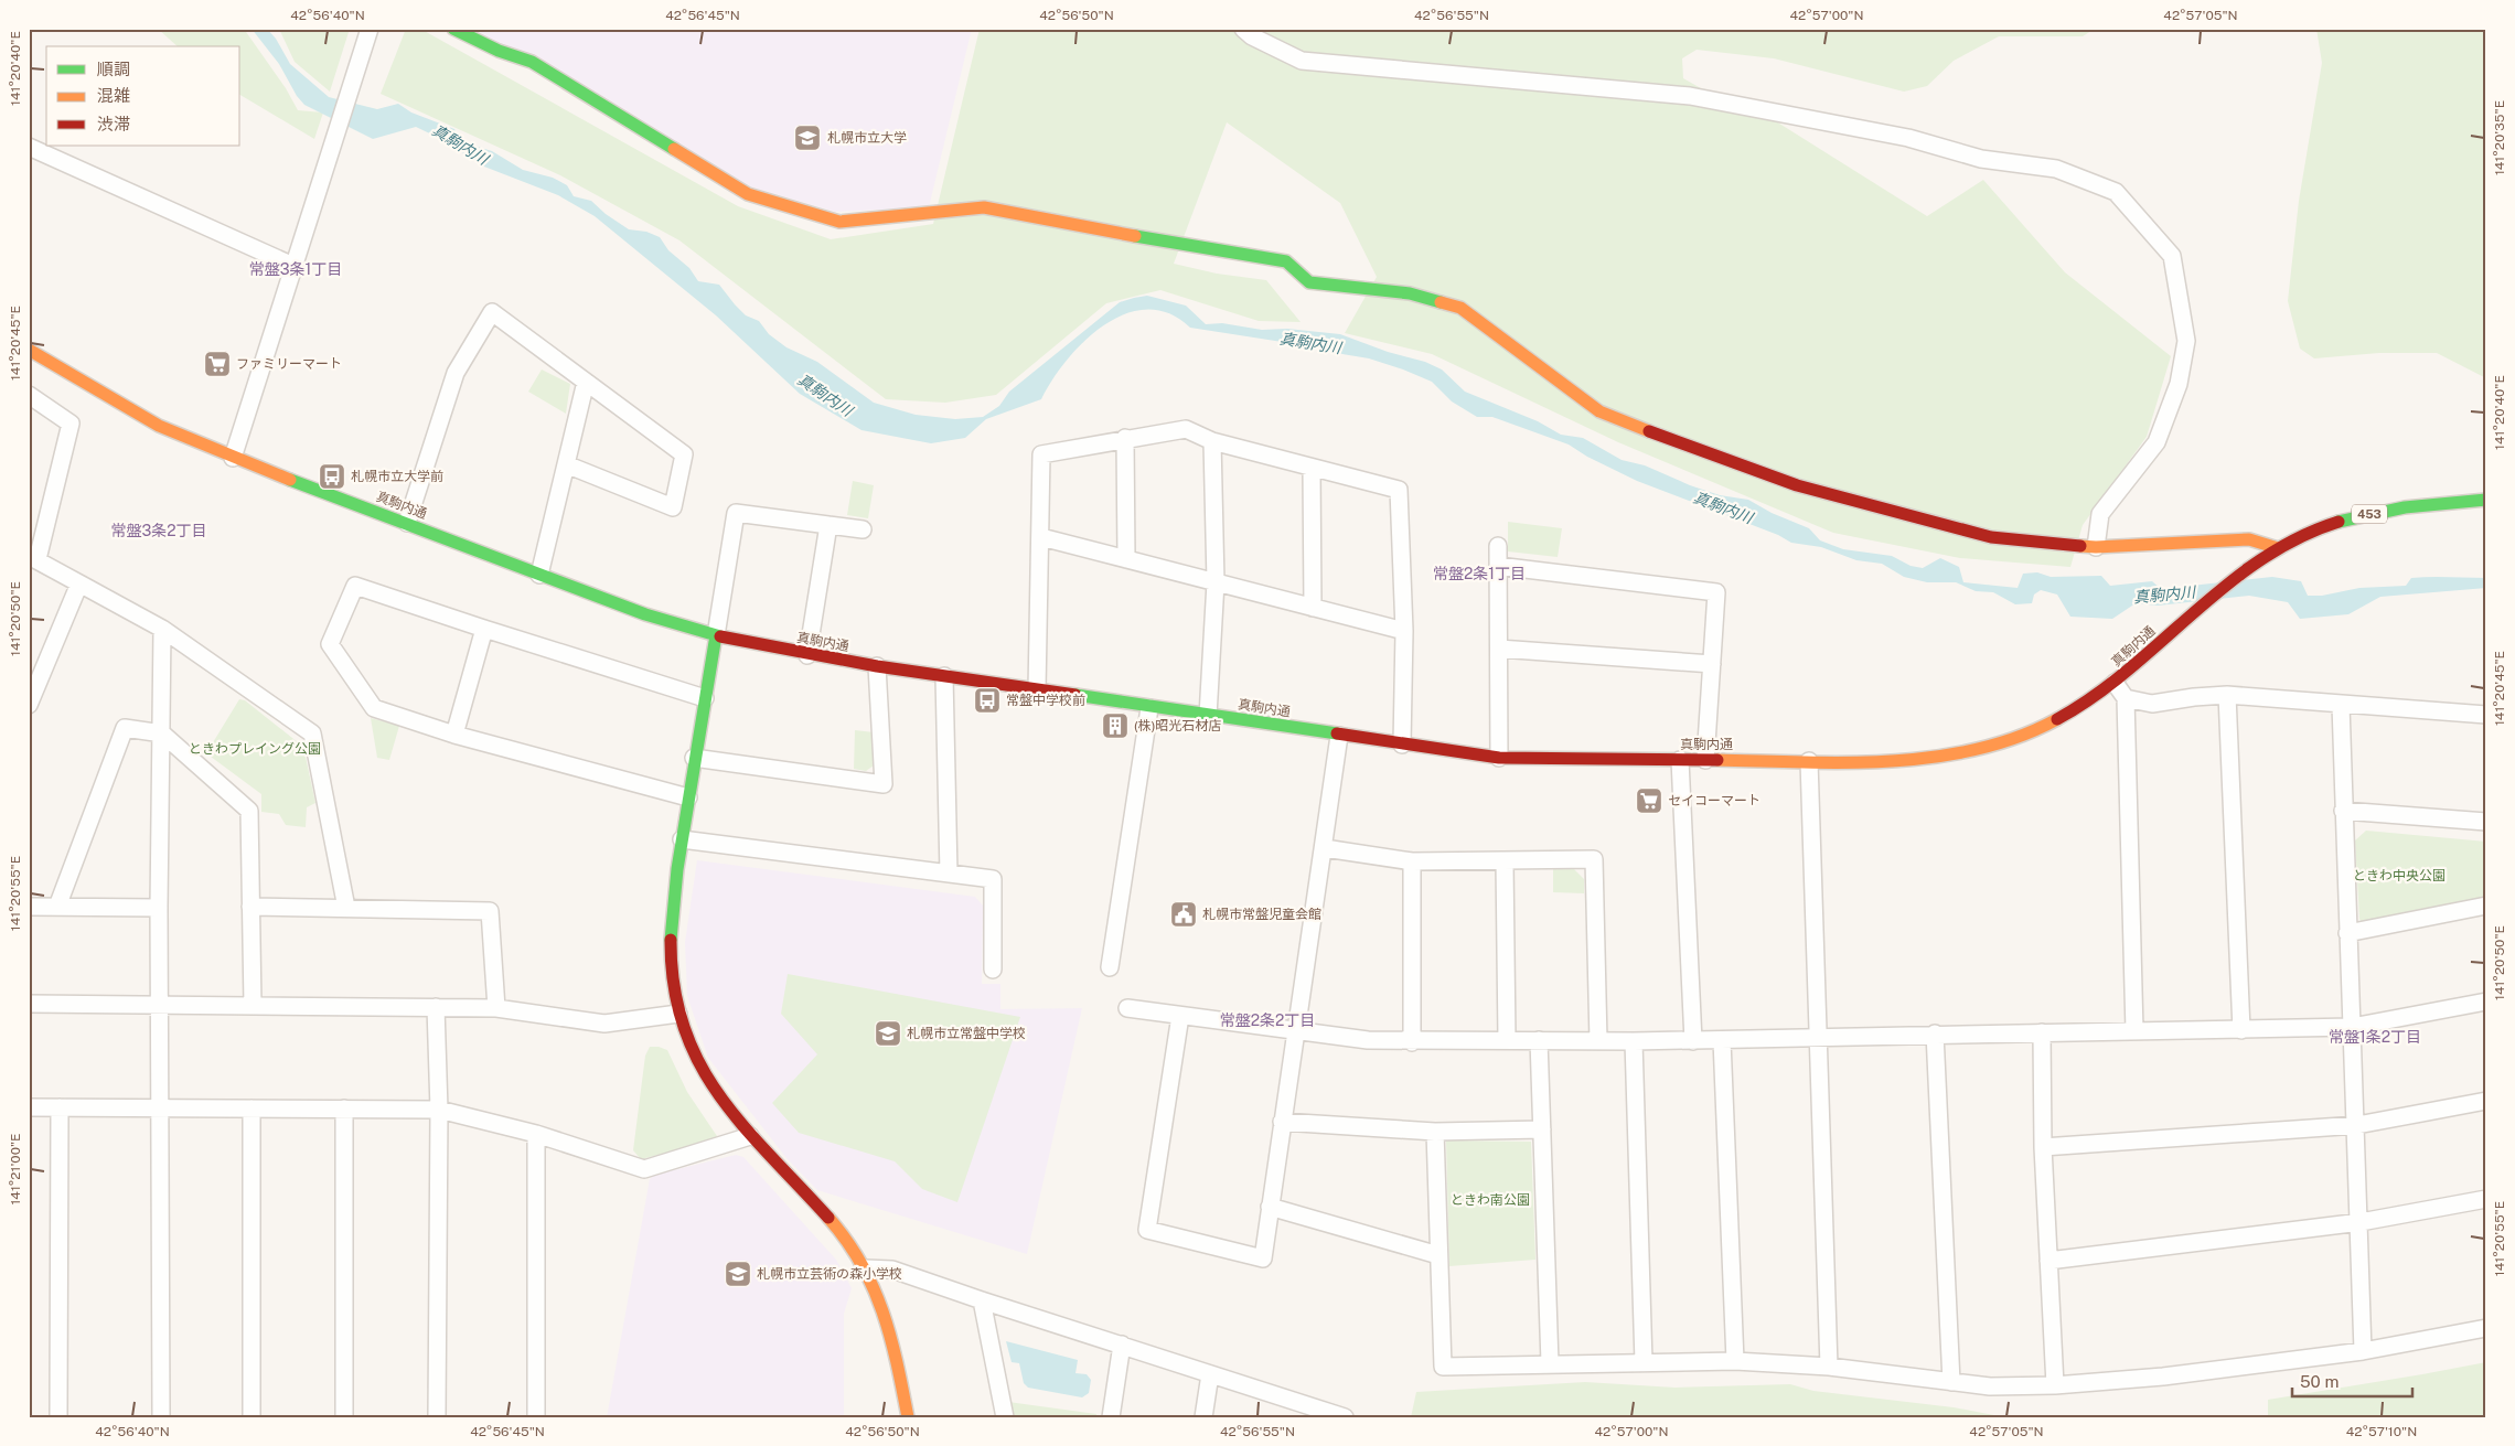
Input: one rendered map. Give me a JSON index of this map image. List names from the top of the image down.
{
  "streets": {
    "main road": ["真駒内通", "453"]
  },
  "districts": [
    "常盤3条1丁目",
    "常盤3条2丁目",
    "常盤2条1丁目",
    "常盤2条2丁目",
    "常盤1条2丁目"
  ],
  "water": ["真駒内川"],
  "parks": ["ときわプレイング公園", "ときわ中央公園", "ときわ南公園"],
  "places": {
    "school or university": ["札幌市立大学", "札幌市立常盤中学校", "札幌市立芸術の森小学校"],
    "supermarket": ["ファミリーマート", "セイコーマート"],
    "bus stop": ["札幌市立大学前", "常盤中学校前"],
    "building": ["(株)昭光石材店"],
    "public building": ["札幌市常盤児童会館"]
  },
  "legend": ["順調", "混雑", "渋滞"],
  "scale_bar": "50 m",
  "coordinates": [
    "42°56'40\"N",
    "42°56'45\"N",
    "42°56'50\"N",
    "42°56'55\"N",
    "42°57'00\"N",
    "42°57'05\"N",
    "141°20'40\"E",
    "141°20'35\"E",
    "141°20'45\"E",
    "141°20'50\"E",
    "141°20'55\"E",
    "141°21'00\"E",
    "42°57'10\"N"
  ]
}
